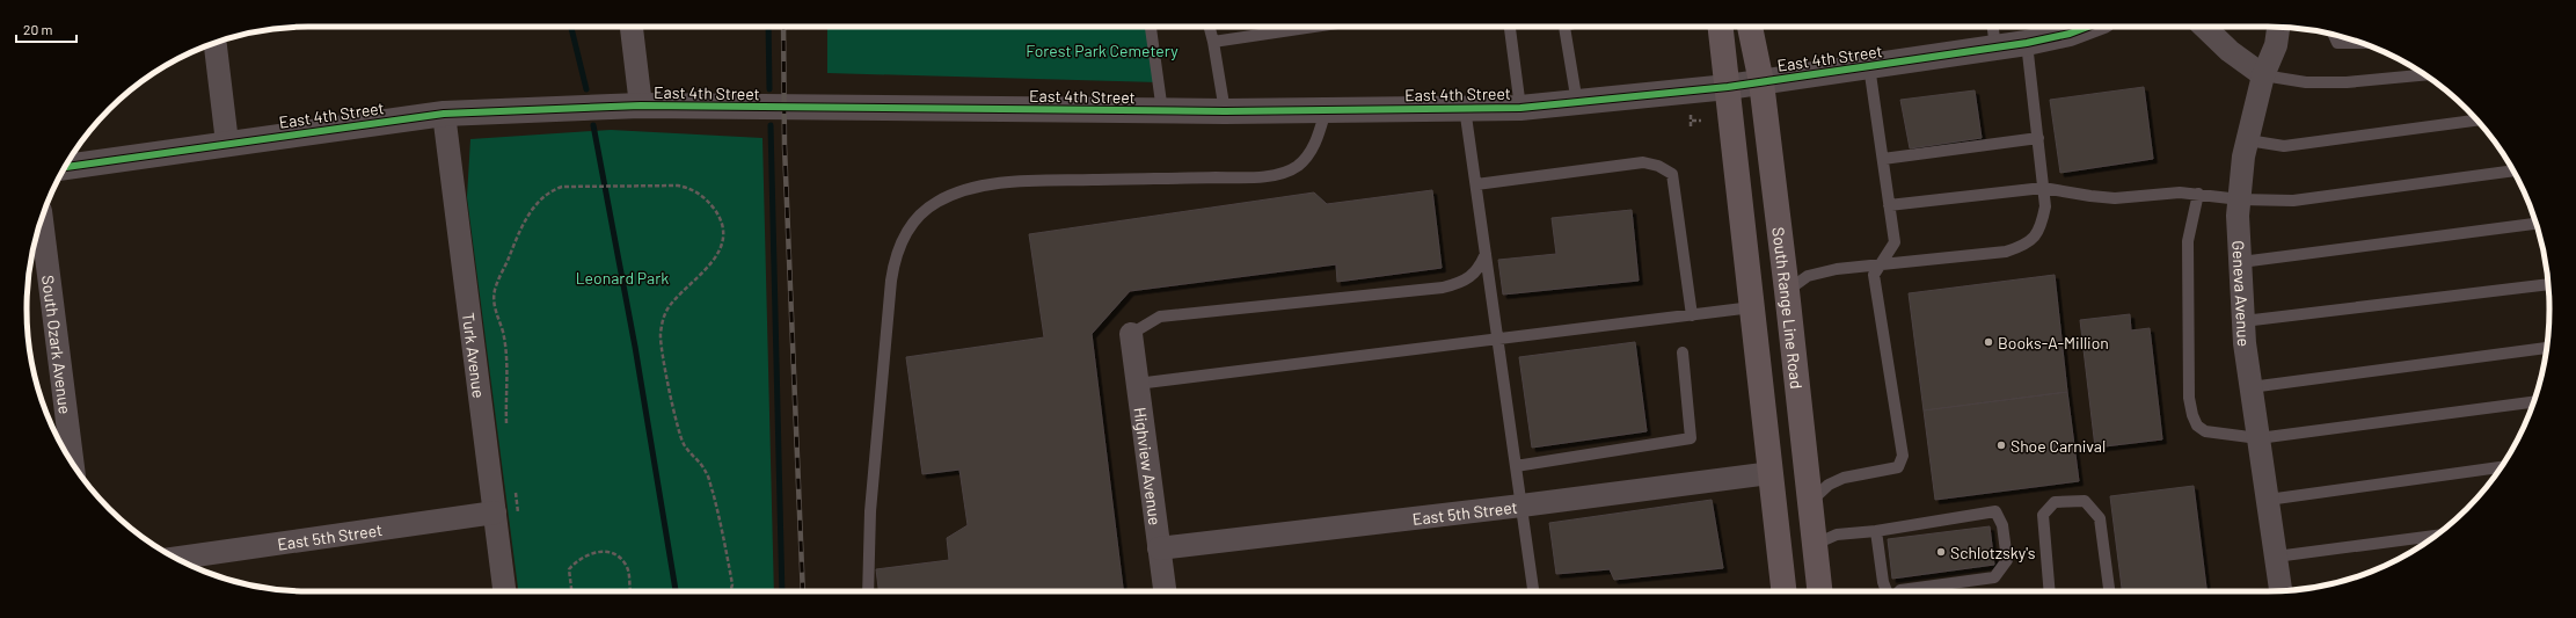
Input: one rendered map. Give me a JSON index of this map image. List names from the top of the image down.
{
  "streets": {
    "main road": ["South Range Line Road"],
    "street": [
      "East 4th Street",
      "Geneva Avenue",
      "South Ozark Avenue",
      "Turk Avenue",
      "Highview Avenue",
      "East 5th Street"
    ]
  },
  "crossings": [
    ["East 4th Street", "South Range Line Road"],
    ["East 4th Street", "Turk Avenue"],
    ["Turk Avenue", "East 5th Street"],
    ["Highview Avenue", "East 5th Street"]
  ],
  "parks": ["Forest Park Cemetery", "Leonard Park"],
  "places": ["Books-A-Million", "Shoe Carnival", "Schlotzsky's"],
  "scale_bar": "20 m"
}
